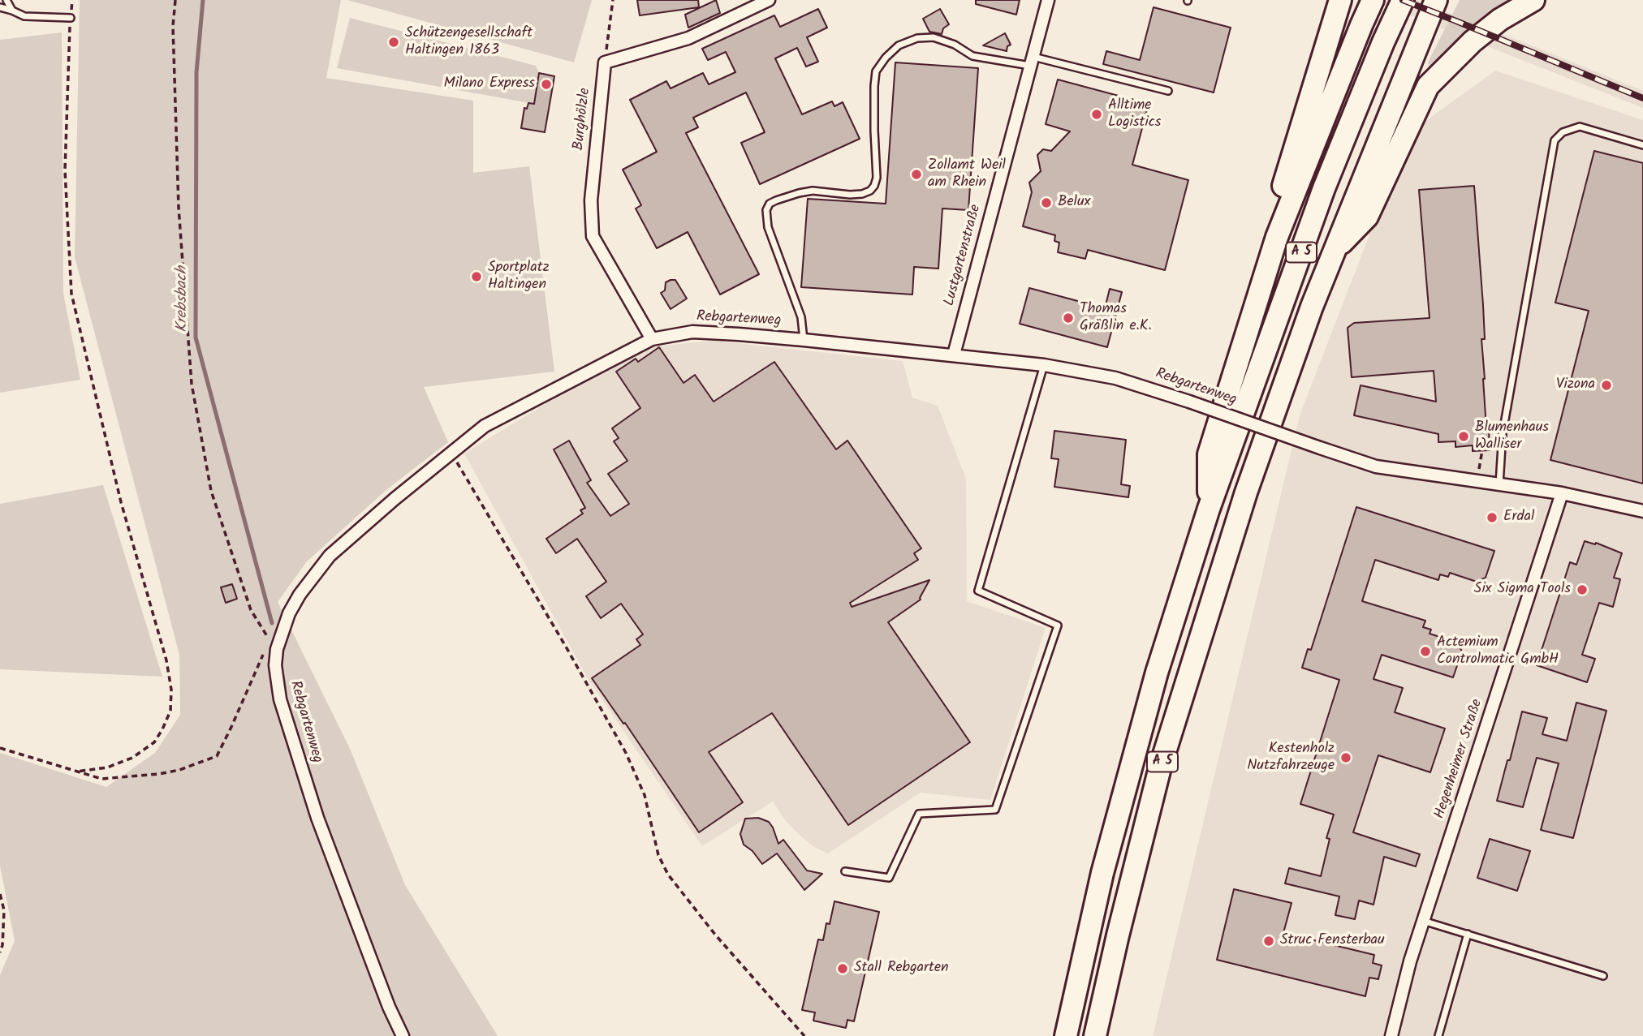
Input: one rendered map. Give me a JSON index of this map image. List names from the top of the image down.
{
  "streets": {
    "highway": ["A 5"],
    "street": [
      "Burghölzle",
      "Lustgartenstraße",
      "Rebgartenweg",
      "Hegenheimer Straße"
    ]
  },
  "crossings": [
    ["Burghölzle", "Rebgartenweg"],
    ["Lustgartenstraße", "Rebgartenweg"],
    ["Rebgartenweg", "Hegenheimer Straße"]
  ],
  "water": ["Krebsbach"],
  "places": [
    "Schützengesellschaft Haltingen 1863",
    "Milano Express",
    "Alltime Logistics",
    "Zollamt Weil am Rhein",
    "Belux",
    "Sportplatz Haltingen",
    "Thomas Gräßlin e.K.",
    "Vizona",
    "Blumenhaus Walliser",
    "Erdal",
    "Six Sigma Tools",
    "Actemium Controlmatic GmbH",
    "Kestenholz Nutzfahrzeuge",
    "Struc Fensterbau",
    "Stall Rebgarten"
  ]
}
